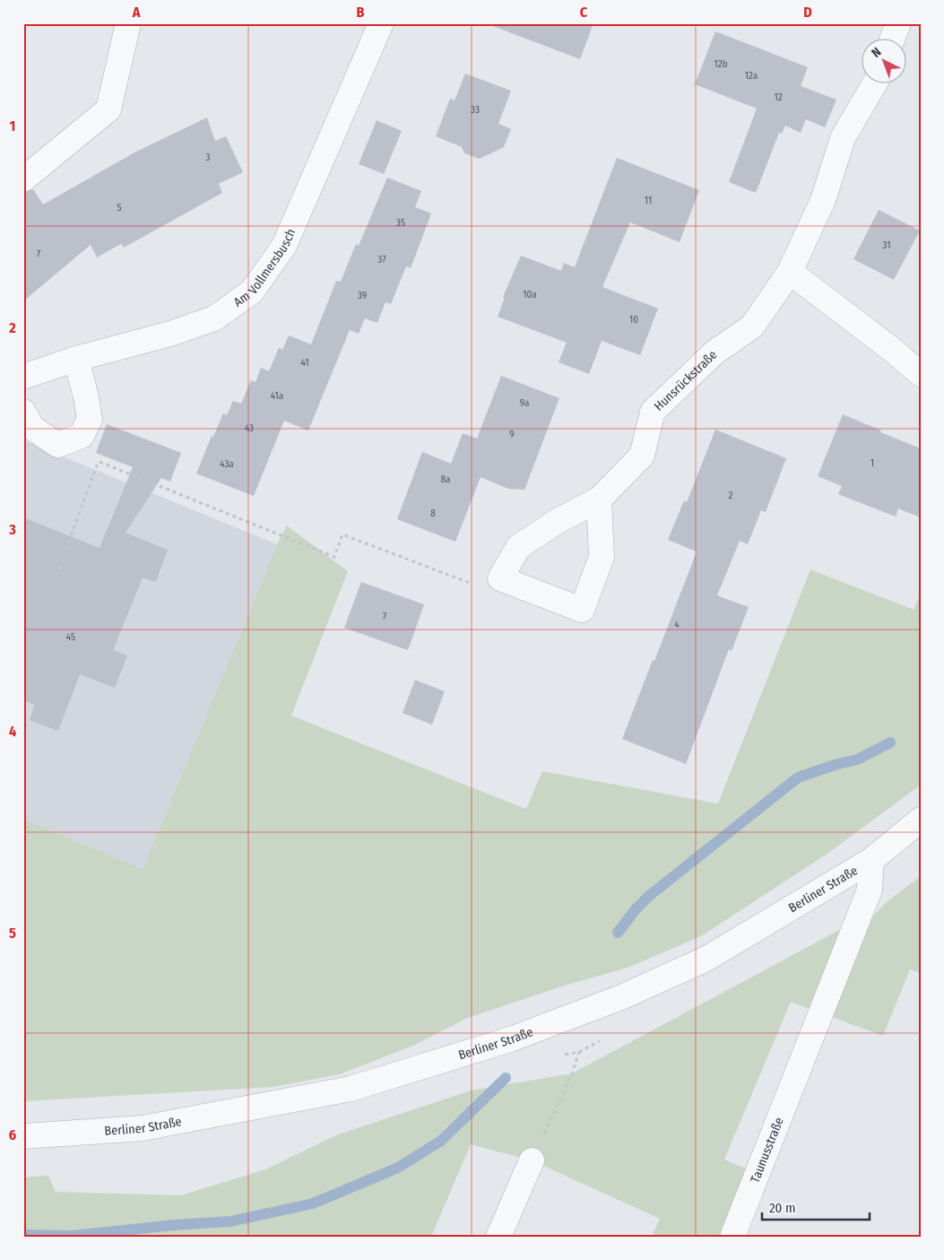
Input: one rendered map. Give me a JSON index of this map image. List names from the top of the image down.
{
  "streets": {
    "street": [
      "Am Vollmersbusch",
      "Hunsrückstraße",
      "Berliner Straße",
      "Taunusstraße"
    ]
  },
  "crossings": [
    ["Berliner Straße", "Taunusstraße"]
  ],
  "house_numbers": [
    "12b",
    "12a",
    "12",
    "33",
    "3",
    "11",
    "5",
    "35",
    "31",
    "7",
    "37",
    "10a",
    "39",
    "10",
    "41",
    "41a",
    "9a",
    "43",
    "9",
    "1",
    "43a",
    "8a",
    "2",
    "8",
    "7",
    "4",
    "45"
  ],
  "scale_bar": "20 m",
  "north": "top left",
  "grid": {
    "columns": [
      "A",
      "B",
      "C",
      "D"
    ],
    "rows": [
      "1",
      "2",
      "3",
      "4",
      "5",
      "6"
    ]
  }
}
